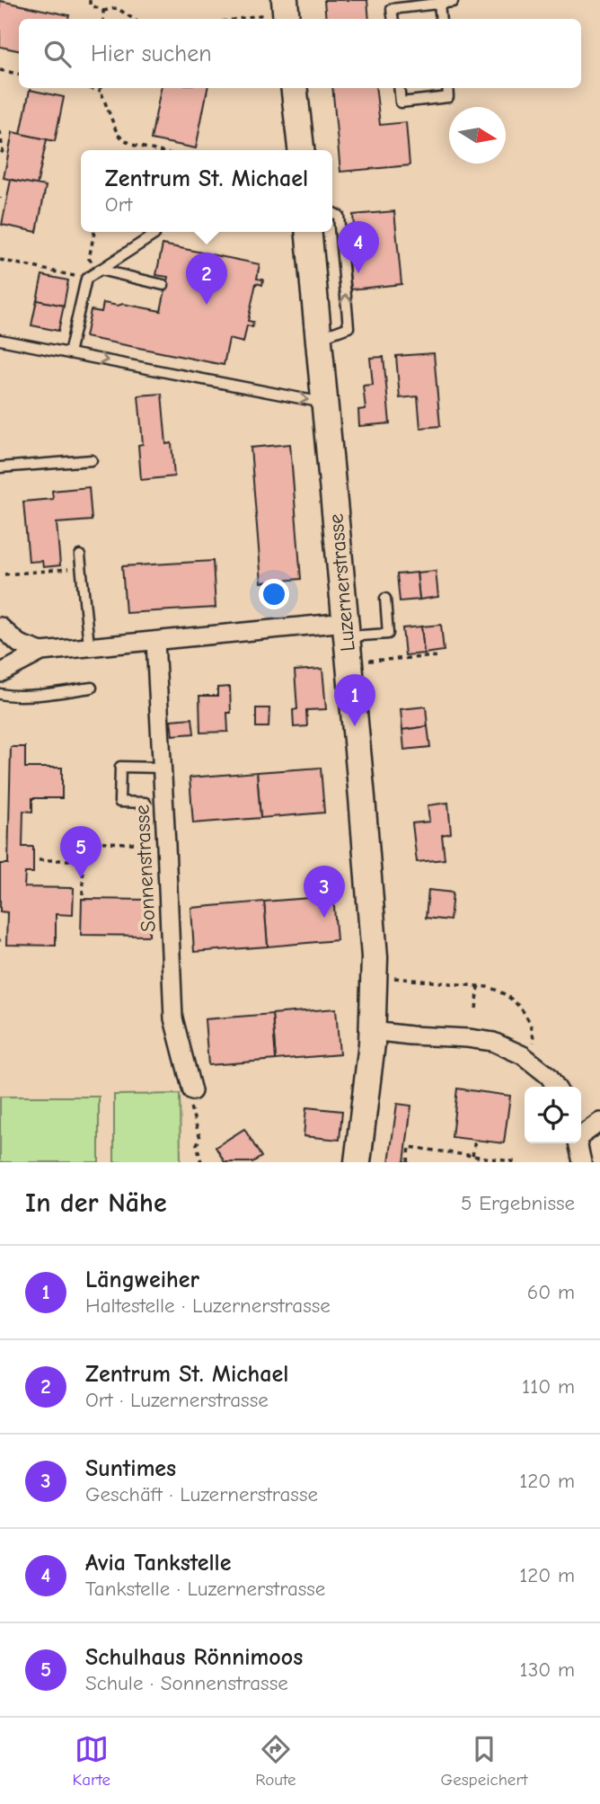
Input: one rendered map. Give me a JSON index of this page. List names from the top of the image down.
{
  "streets": {
    "main road": ["Luzernerstrasse"],
    "street": ["Sonnenstrasse"]
  },
  "north": "right",
  "page": {
    "search": "Hier suchen",
    "popup": ["Zentrum St. Michael", "Ort"],
    "pins": [
      "4",
      "2",
      "1",
      "5",
      "3"
    ],
    "heading": ["In der Nähe", "5 Ergebnisse"],
    "list": [
      {
        "mark": "1",
        "name": "Längweiher",
        "note": "Haltestelle · Luzernerstrasse",
        "value": "60 m"
      },
      {
        "mark": "2",
        "name": "Zentrum St. Michael",
        "note": "Ort · Luzernerstrasse",
        "value": "110 m"
      },
      {
        "mark": "3",
        "name": "Suntimes",
        "note": "Geschäft · Luzernerstrasse",
        "value": "120 m"
      },
      {
        "mark": "4",
        "name": "Avia Tankstelle",
        "note": "Tankstelle · Luzernerstrasse",
        "value": "120 m"
      },
      {
        "mark": "5",
        "name": "Schulhaus Rönnimoos",
        "note": "Schule · Sonnenstrasse",
        "value": "130 m"
      }
    ],
    "nav": ["Karte", "Route", "Gespeichert"]
  }
}
